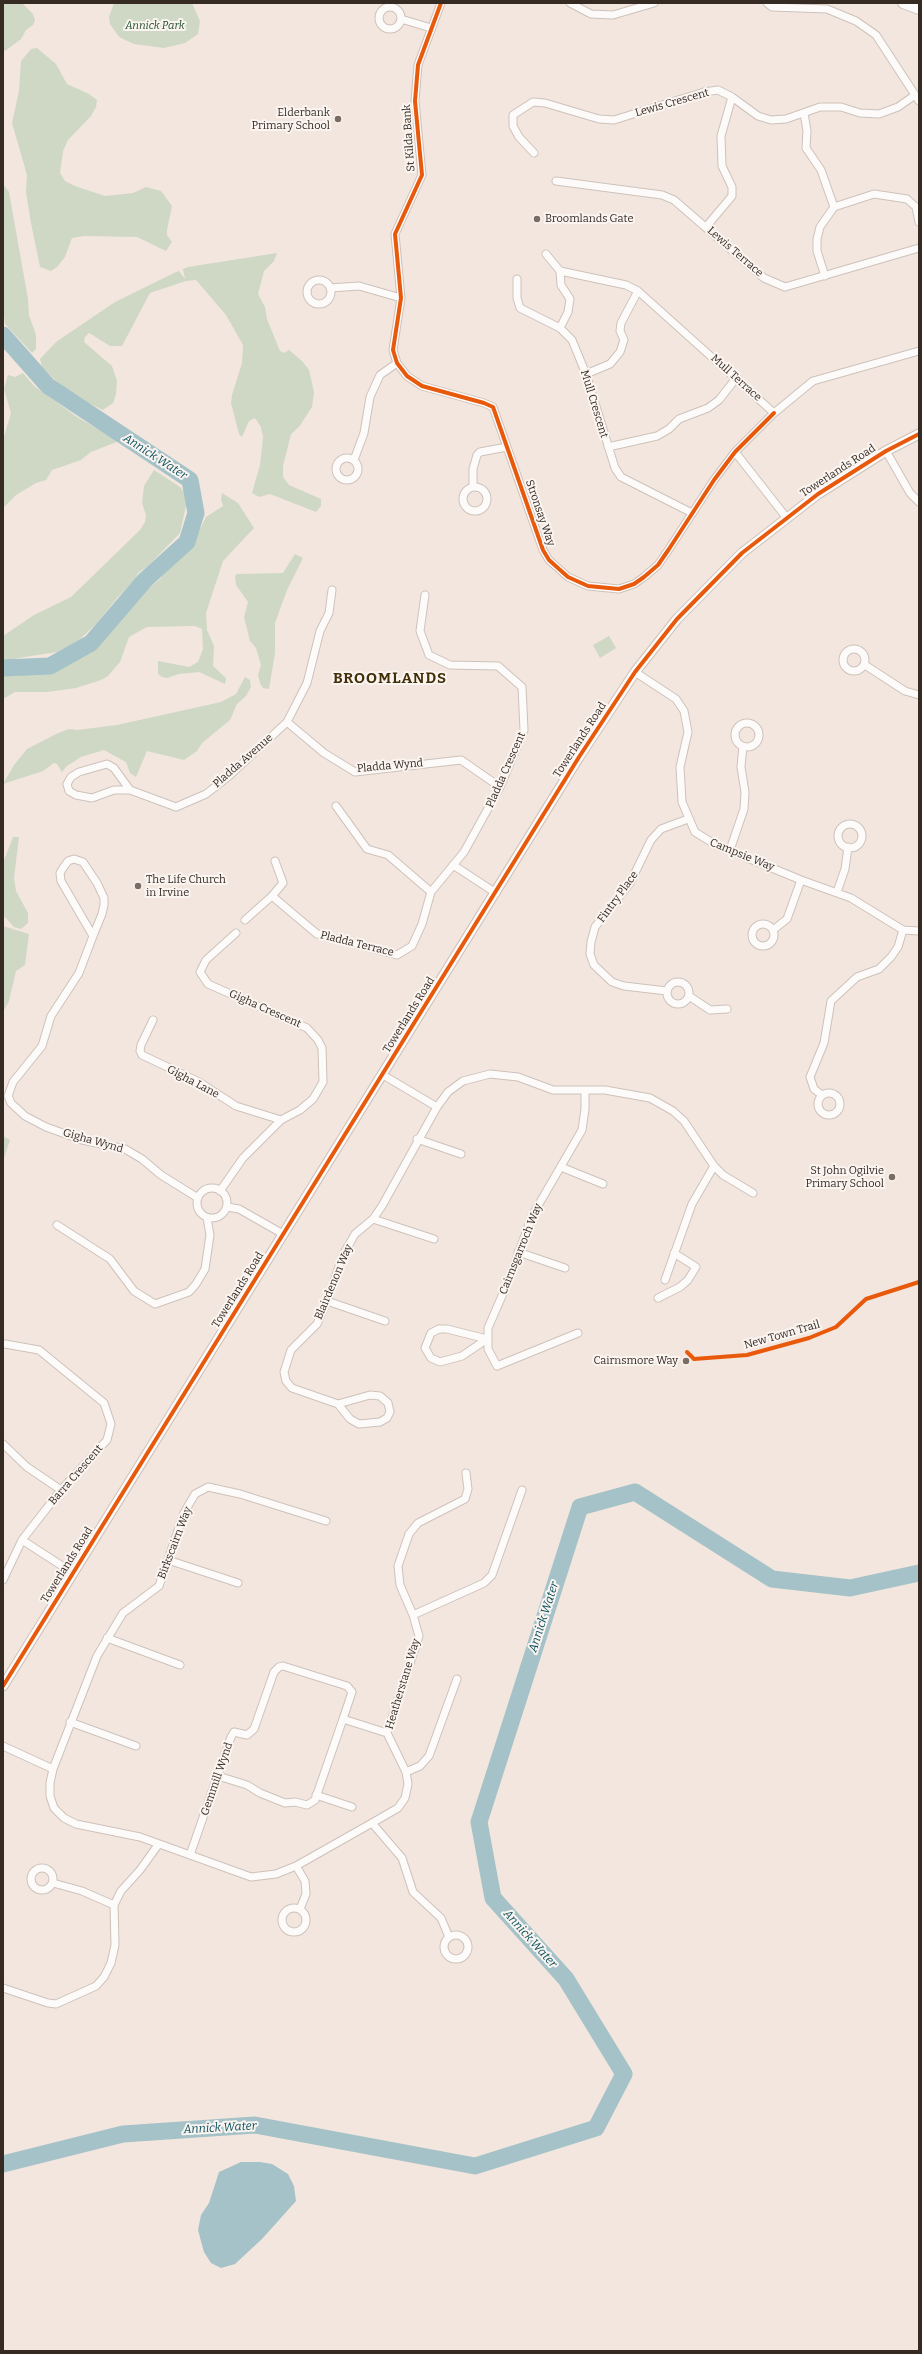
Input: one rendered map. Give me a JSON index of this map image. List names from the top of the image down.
{
  "streets": {
    "street": [
      "Lewis Crescent",
      "St Kilda Bank",
      "Lewis Terrace",
      "Mull Terrace",
      "Mull Crescent",
      "Towerlands Road",
      "Stronsay Way",
      "Pladda Avenue",
      "Pladda Wynd",
      "Pladda Crescent",
      "Campsie Way",
      "Fintry Place",
      "Pladda Terrace",
      "Gigha Crescent",
      "Gigha Lane",
      "Gigha Wynd",
      "Cairnsgarroch Way",
      "Blairdenon Way",
      "Barra Crescent",
      "Birkscairn Way",
      "Heatherstane Way",
      "Gemmill Wynd"
    ],
    "cycle path": ["New Town Trail"]
  },
  "crossings": [
    ["St Kilda Bank", "Stronsay Way"],
    ["Mull Terrace", "Stronsay Way"],
    ["Mull Crescent", "Stronsay Way"],
    ["Towerlands Road", "Campsie Way"],
    ["Pladda Avenue", "Pladda Wynd"],
    ["Pladda Wynd", "Pladda Crescent"],
    ["Pladda Crescent", "Pladda Terrace"],
    ["Campsie Way", "Fintry Place"],
    ["Gigha Crescent", "Gigha Lane"],
    ["Gigha Crescent", "Gigha Wynd"],
    ["Birkscairn Way", "Heatherstane Way"],
    ["Heatherstane Way", "Gemmill Wynd"]
  ],
  "districts": ["BROOMLANDS"],
  "water": ["Annick Water"],
  "parks": ["Annick Park"],
  "places": [
    "Elderbank Primary School",
    "Broomlands Gate",
    "The Life Church in Irvine",
    "St John Ogilvie Primary School",
    "Cairnsmore Way"
  ]
}
